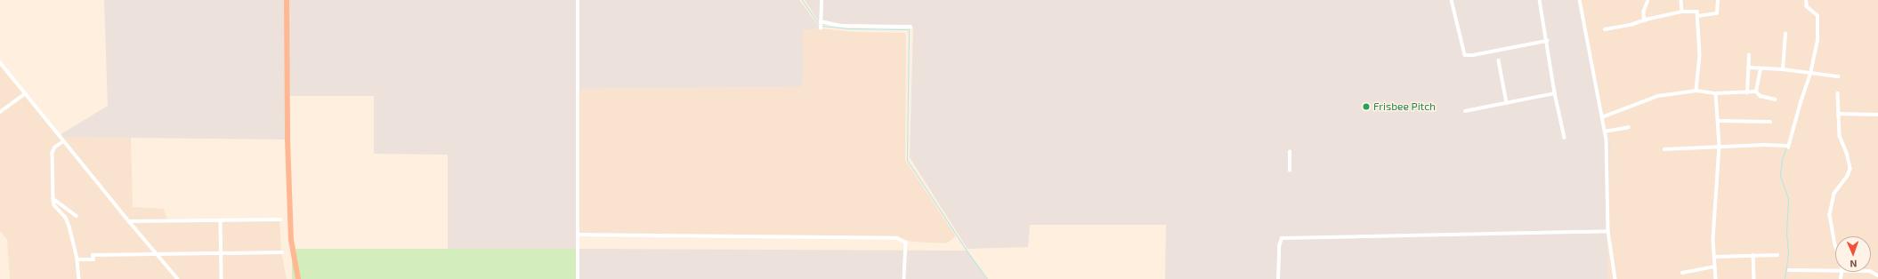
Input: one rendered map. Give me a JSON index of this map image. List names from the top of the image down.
{
  "places": ["Frisbee Pitch"],
  "north": "bottom"
}
